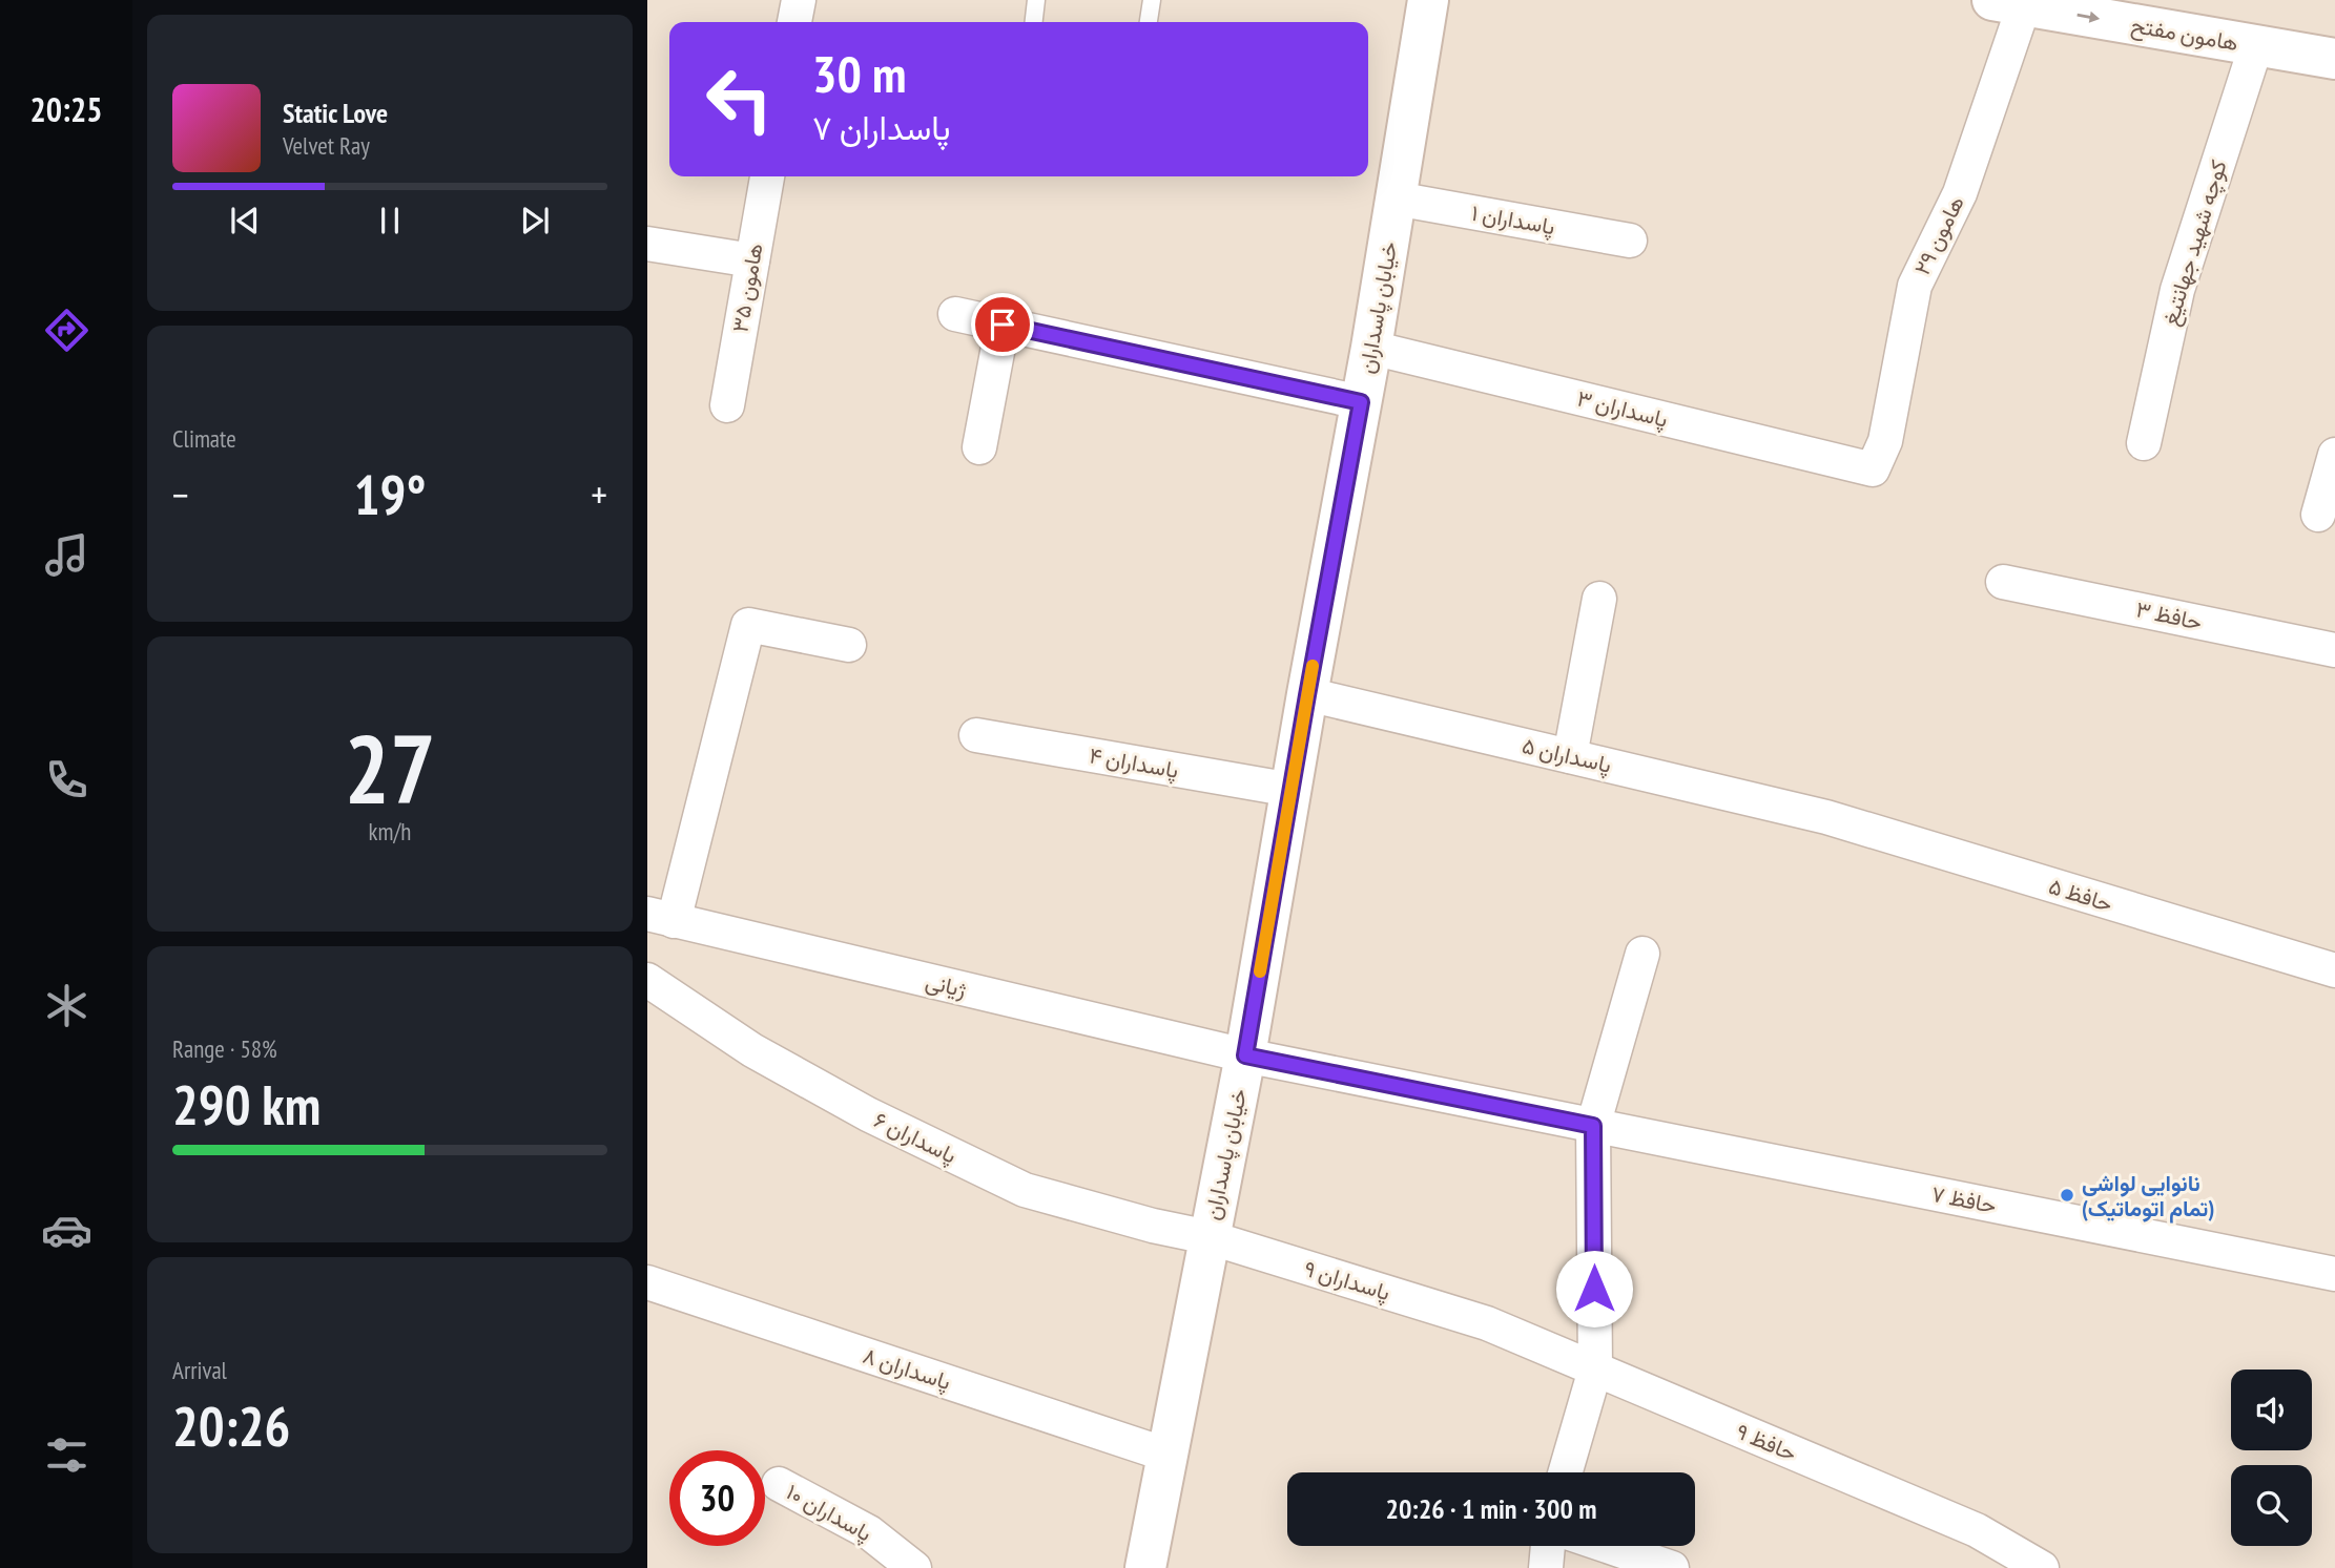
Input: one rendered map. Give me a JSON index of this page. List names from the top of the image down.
{
  "streets": {
    "street": [
      "هامون مفتح",
      "پاسداران ۱",
      "هامون ۲۹",
      "کوچه شهید جهانتیغ",
      "هامون ۳۵",
      "خیابان پاسداران",
      "پاسداران ۳",
      "حافظ ۳",
      "پاسداران ۵",
      "پاسداران ۴",
      "حافظ ۵",
      "ژیانی",
      "پاسداران ۶",
      "حافظ ۷",
      "پاسداران ۹",
      "پاسداران ۸",
      "حافظ ۹",
      "پاسداران ۱۰"
    ]
  },
  "crossings": [
    ["هامون مفتح", "هامون ۲۹"],
    ["هامون مفتح", "کوچه شهید جهانتیغ"],
    ["پاسداران ۱", "خیابان پاسداران"],
    ["هامون ۲۹", "پاسداران ۳"],
    ["خیابان پاسداران", "پاسداران ۳"],
    ["خیابان پاسداران", "پاسداران ۵"],
    ["خیابان پاسداران", "پاسداران ۴"],
    ["خیابان پاسداران", "ژیانی"],
    ["خیابان پاسداران", "پاسداران ۶"],
    ["خیابان پاسداران", "پاسداران ۹"],
    ["خیابان پاسداران", "پاسداران ۸"],
    ["پاسداران ۵", "حافظ ۵"],
    ["ژیانی", "حافظ ۷"],
    ["پاسداران ۶", "پاسداران ۹"],
    ["پاسداران ۹", "حافظ ۹"]
  ],
  "one_way": ["هامون مفتح"],
  "places": ["نانوایی لواشی (تمام اتوماتیک)"],
  "page": {
    "tabs": "20:25",
    "turn": ["30 m", "پاسداران ۷"],
    "song": ["Static Love", "Velvet Ray"],
    "tile": [
      "Climate",
      ["27", "km/h"],
      ["Range · 58%", "290 km"],
      ["Arrival", "20:26"]
    ],
    "heat": ["−", "19°", "+"],
    "limit": "30",
    "trip": "20:26 · 1 min · 300 m"
  }
}
